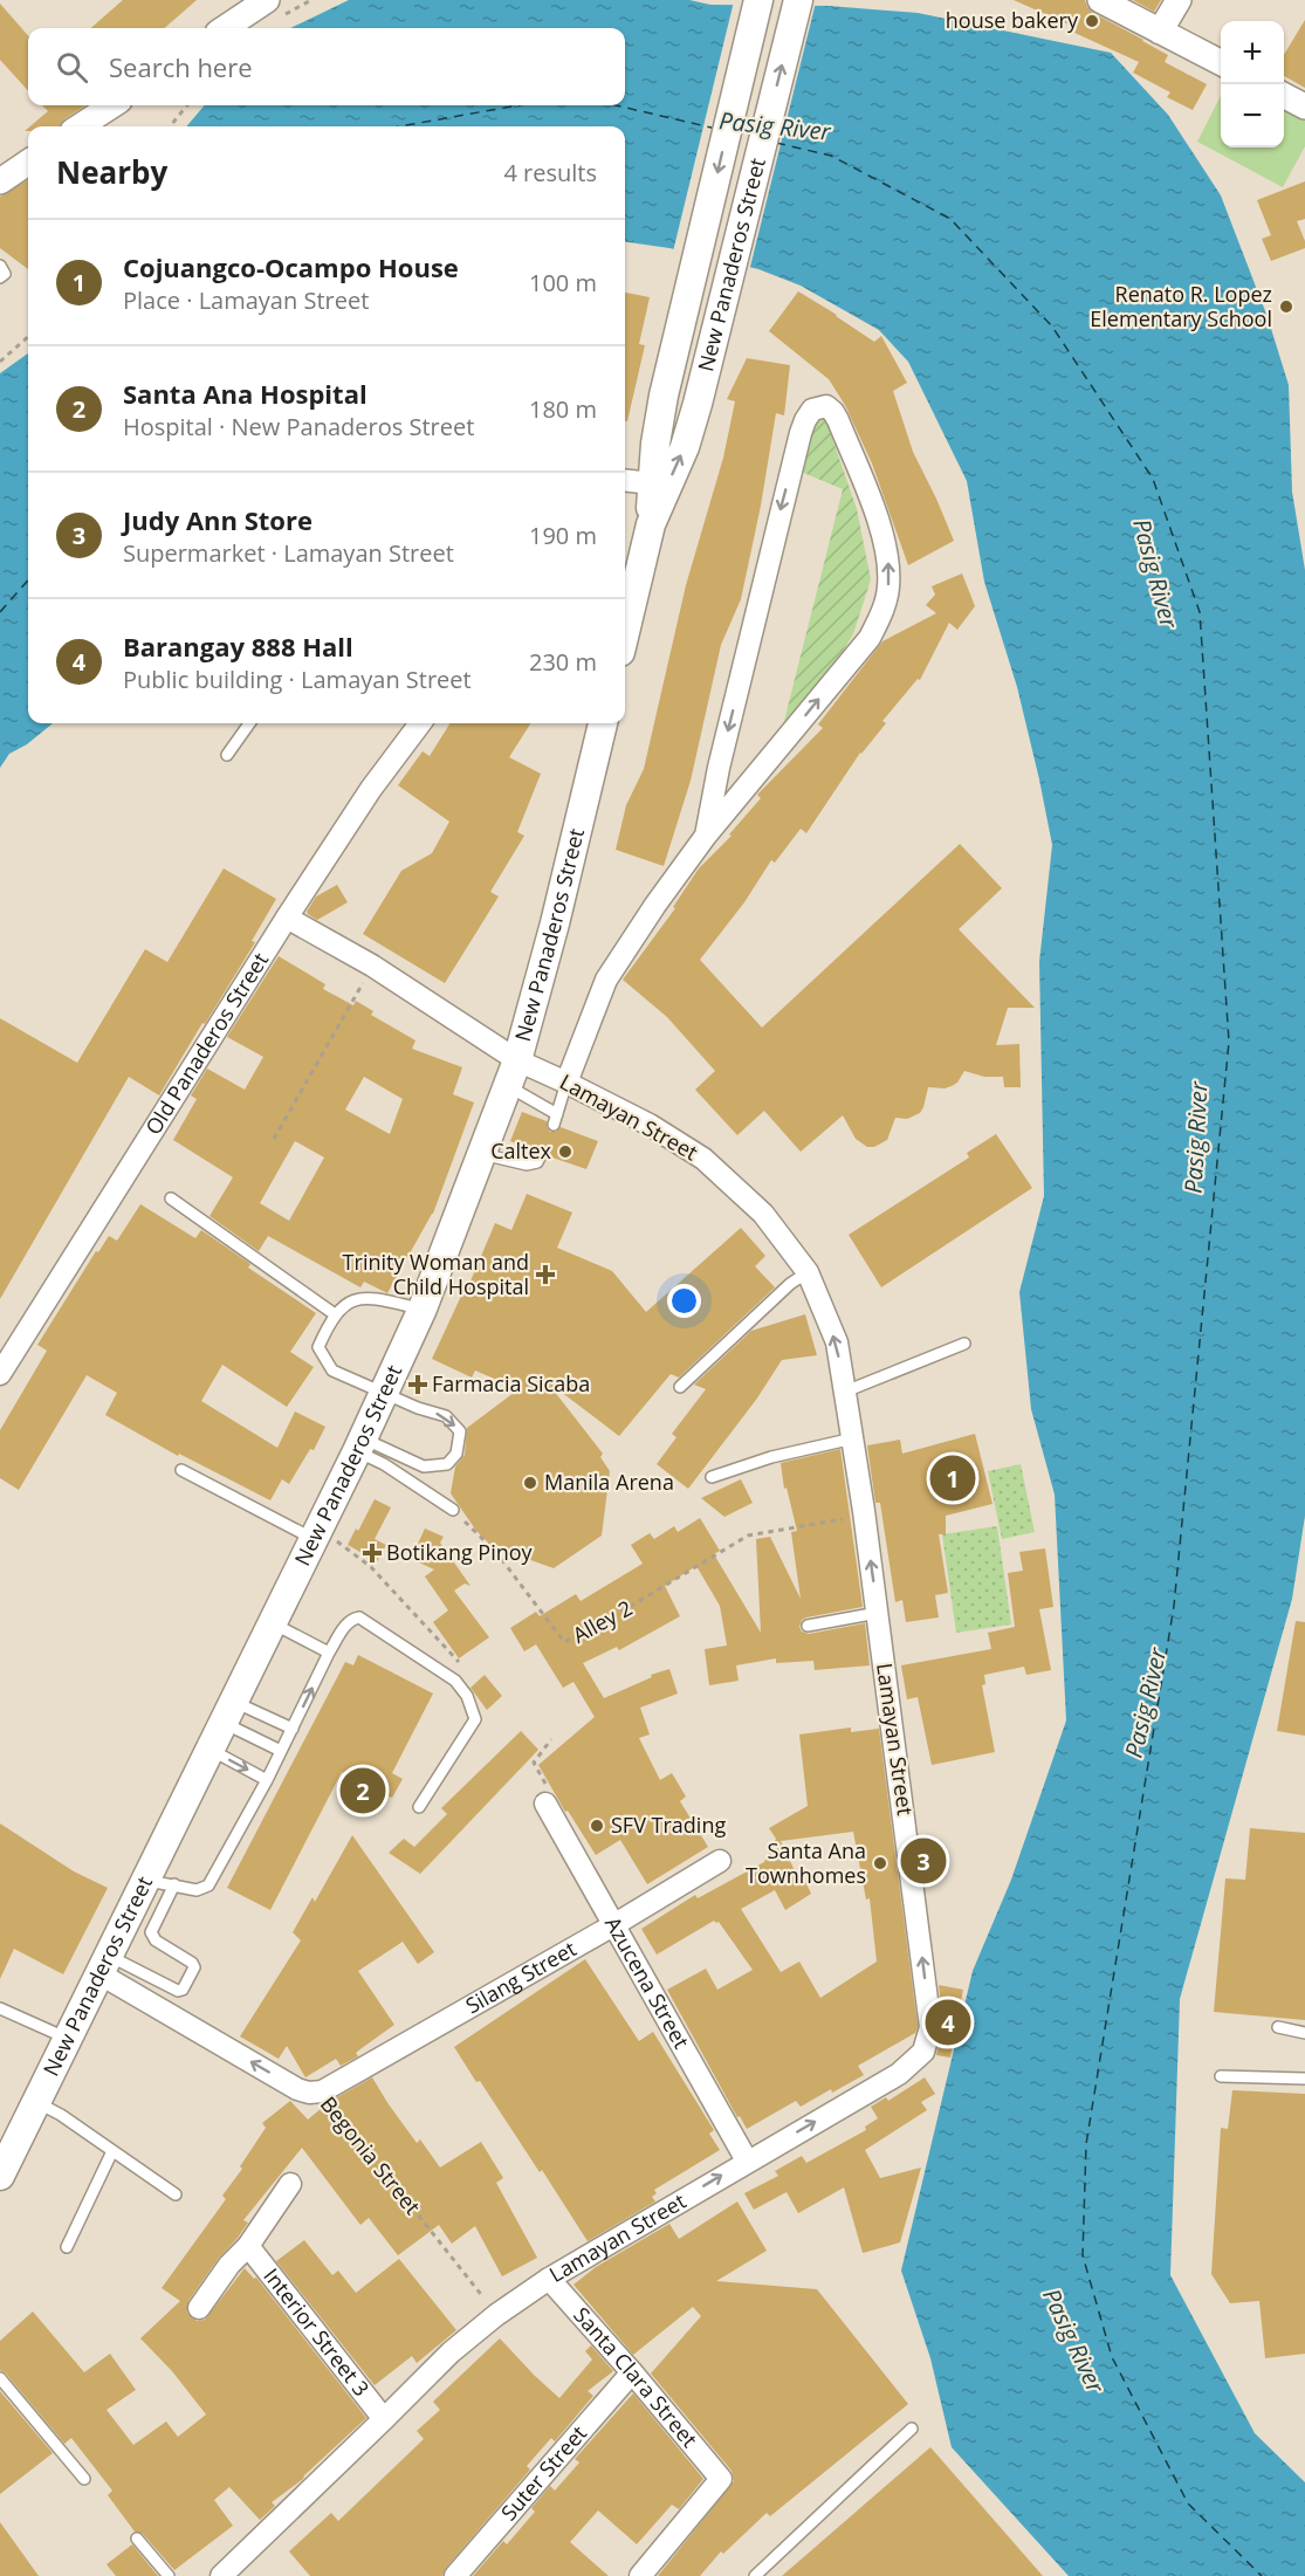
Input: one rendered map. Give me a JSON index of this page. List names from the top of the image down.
{
  "streets": {
    "main road": ["New Panaderos Street"],
    "street": [
      "Old Panaderos Street",
      "Lamayan Street",
      "Silang Street",
      "Azucena Street",
      "Begonia Street",
      "Interior Street 3",
      "Santa Clara Street",
      "Suter Street"
    ],
    "path": ["Alley 2"]
  },
  "crossings": [
    ["New Panaderos Street", "Lamayan Street"],
    ["New Panaderos Street", "Begonia Street"],
    ["Old Panaderos Street", "Lamayan Street"],
    ["Lamayan Street", "Alley 2"],
    ["Lamayan Street", "Azucena Street"],
    ["Lamayan Street", "Begonia Street"],
    ["Lamayan Street", "Interior Street 3"],
    ["Lamayan Street", "Santa Clara Street"],
    ["Silang Street", "Azucena Street"],
    ["Silang Street", "Begonia Street"],
    ["Santa Clara Street", "Suter Street"]
  ],
  "one_way": ["Lamayan Street", "Begonia Street"],
  "water": ["Pasig River"],
  "places": {
    "other": [
      "house bakery",
      "Renato R. Lopez Elementary School",
      "Caltex",
      "Manila Arena",
      "SFV Trading",
      "Santa Ana Townhomes"
    ],
    "health": ["Trinity Woman and Child Hospital", "Farmacia Sicaba", "Botikang Pinoy"]
  },
  "page": {
    "map_buttons": ["+", "−"],
    "search": "Search here",
    "heading": ["Nearby", "4 results"],
    "list": [
      {
        "mark": "1",
        "name": "Cojuangco-Ocampo House",
        "note": "Place · Lamayan Street",
        "value": "100 m"
      },
      {
        "mark": "2",
        "name": "Santa Ana Hospital",
        "note": "Hospital · New Panaderos Street",
        "value": "180 m"
      },
      {
        "mark": "3",
        "name": "Judy Ann Store",
        "note": "Supermarket · Lamayan Street",
        "value": "190 m"
      },
      {
        "mark": "4",
        "name": "Barangay 888 Hall",
        "note": "Public building · Lamayan Street",
        "value": "230 m"
      }
    ],
    "pins": [
      "1",
      "2",
      "3",
      "4"
    ]
  }
}
